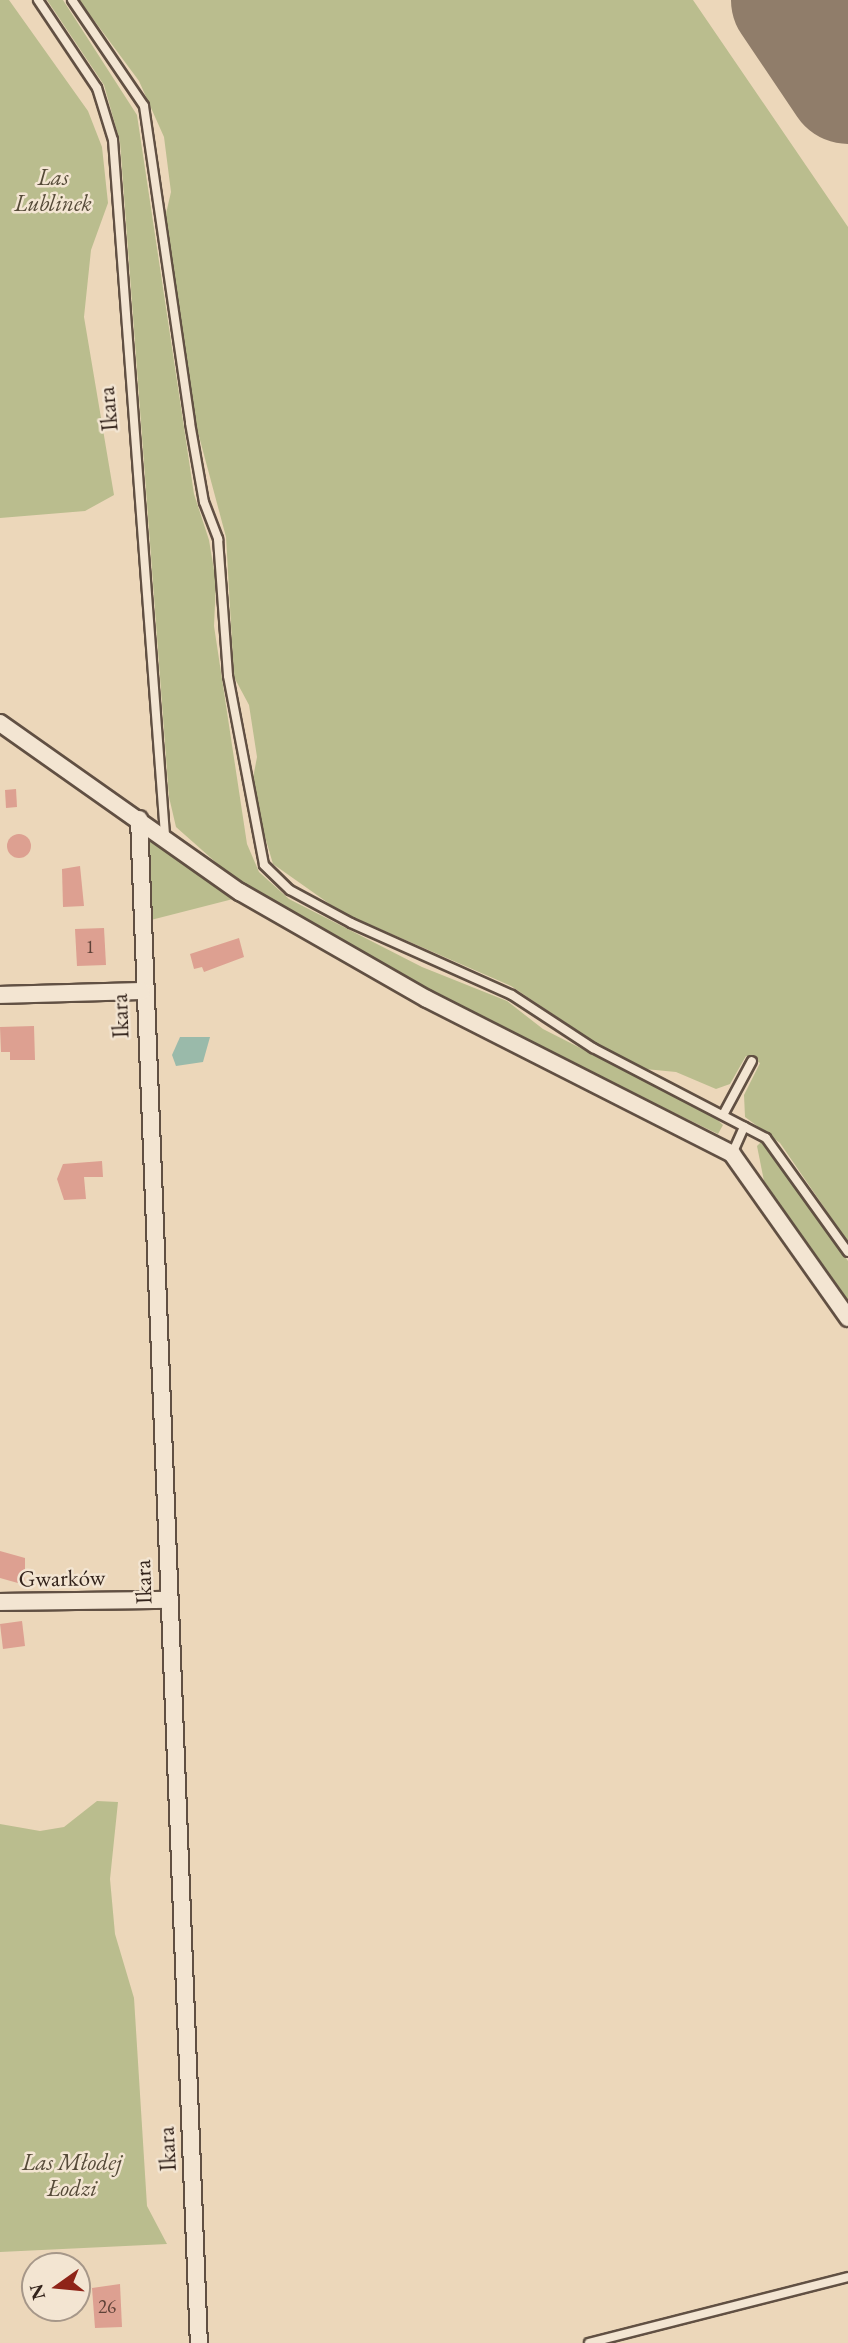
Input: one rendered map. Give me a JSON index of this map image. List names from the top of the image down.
{
  "streets": {
    "street": ["Ikara", "Gwarków"]
  },
  "crossings": [
    ["Ikara", "Gwarków"]
  ],
  "parks": ["Las Lublinek", "Las Młodej Łodzi"],
  "house_numbers": ["1", "26"],
  "north": "left"
}
